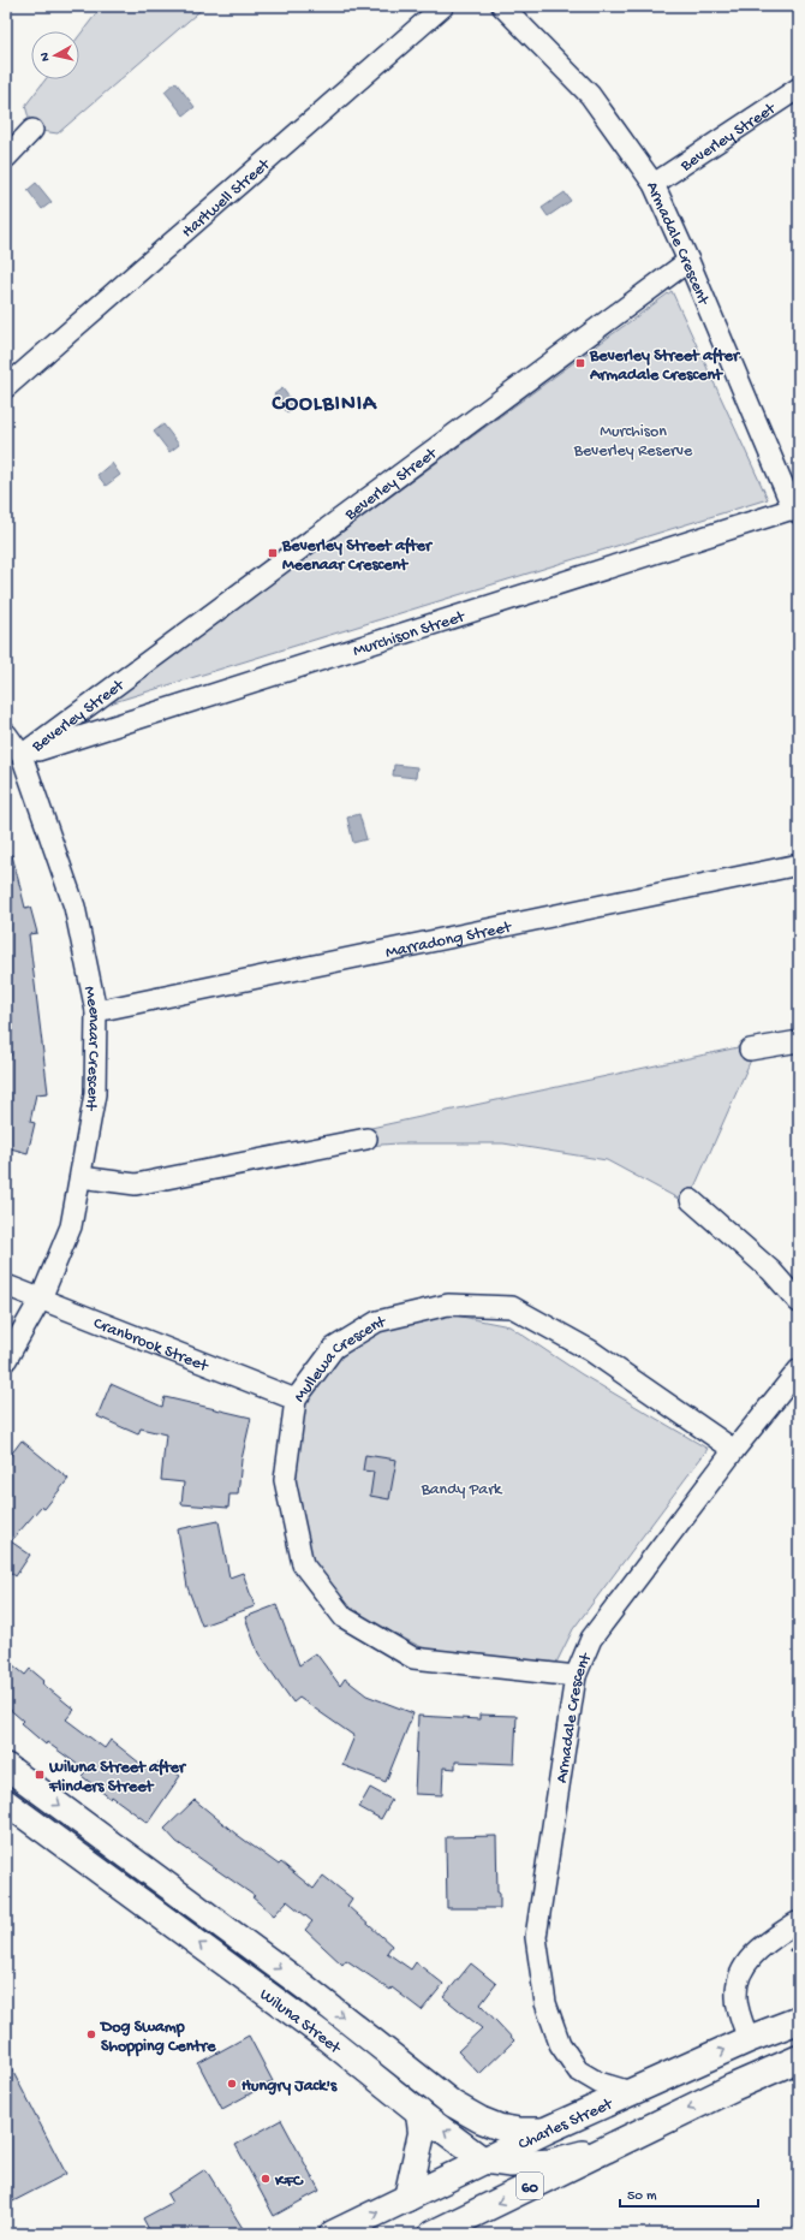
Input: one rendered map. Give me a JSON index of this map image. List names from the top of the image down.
{
  "streets": {
    "highway": ["Charles Street", "60"],
    "main road": ["Wiluna Street"],
    "street": [
      "Beverley Street",
      "Hartwell Street",
      "Armadale Crescent",
      "Murchison Street",
      "Marradong Street",
      "Meenaar Crescent",
      "Cranbrook Street",
      "Mullewa Crescent"
    ]
  },
  "crossings": [
    ["Beverley Street", "Armadale Crescent"],
    ["Beverley Street", "Murchison Street"],
    ["Beverley Street", "Meenaar Crescent"],
    ["Armadale Crescent", "Murchison Street"],
    ["Armadale Crescent", "Mullewa Crescent"],
    ["Armadale Crescent", "Charles Street"],
    ["Murchison Street", "Meenaar Crescent"],
    ["Marradong Street", "Meenaar Crescent"],
    ["Meenaar Crescent", "Cranbrook Street"],
    ["Cranbrook Street", "Mullewa Crescent"],
    ["Wiluna Street", "Charles Street"],
    ["Wiluna Street", "60"]
  ],
  "districts": ["COOLBINIA"],
  "parks": ["Murchison Beverley Reserve", "Bandy Park"],
  "places": {
    "transit": ["Beverley Street after Armadale Crescent", "Beverley Street after Meenaar Crescent", "Wiluna Street after Flinders Street"],
    "other": ["Dog Swamp Shopping Centre", "Hungry Jack's", "KFC"]
  },
  "scale_bar": "50 m",
  "north": "left"
}
